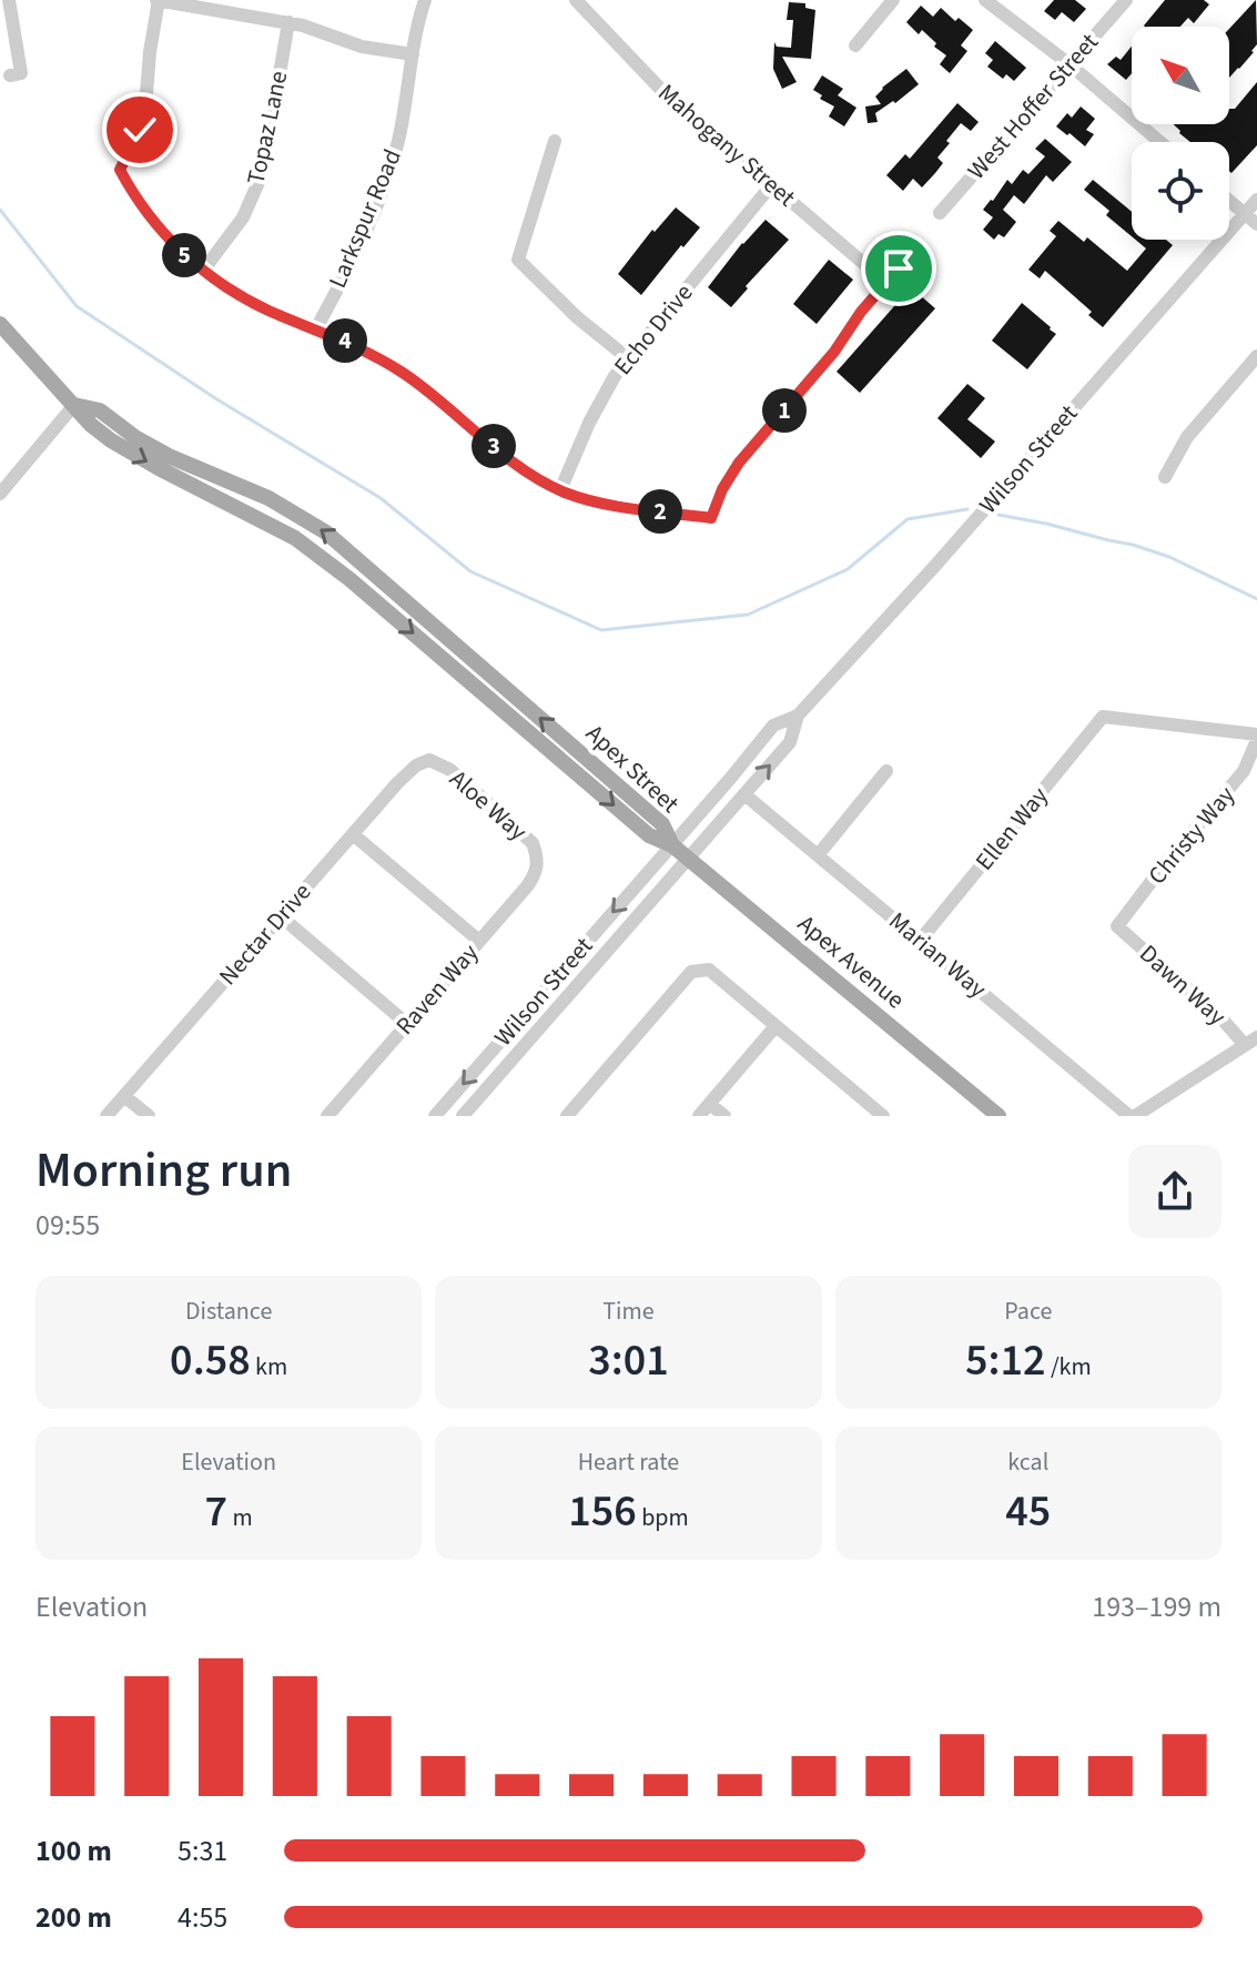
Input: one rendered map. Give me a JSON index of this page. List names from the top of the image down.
{
  "streets": {
    "main road": ["Apex Street", "Apex Avenue"],
    "street": [
      "West Hoffer Street",
      "Topaz Lane",
      "Mahogany Street",
      "Larkspur Road",
      "Echo Drive",
      "Wilson Street",
      "Aloe Way",
      "Ellen Way",
      "Christy Way",
      "Nectar Drive",
      "Marian Way",
      "Dawn Way",
      "Raven Way"
    ]
  },
  "crossings": [
    ["Mahogany Street", "Echo Drive"],
    ["Wilson Street", "Apex Street"],
    ["Wilson Street", "Marian Way"],
    ["Wilson Street", "Apex Avenue"],
    ["Apex Street", "Apex Avenue"],
    ["Aloe Way", "Nectar Drive"],
    ["Aloe Way", "Raven Way"],
    ["Ellen Way", "Christy Way"],
    ["Ellen Way", "Marian Way"],
    ["Christy Way", "Dawn Way"]
  ],
  "north": "top left",
  "page": {
    "pins": [
      "5",
      "4",
      "1",
      "3",
      "2"
    ],
    "heading": ["Morning run", "09:55"],
    "stats": [
      ["Distance", "0.58 km"],
      ["Time", "3:01"],
      ["Pace", "5:12 /km"],
      ["Elevation", "7 m"],
      ["Heart rate", "156 bpm"],
      ["kcal", "45"]
    ],
    "chart": ["Elevation", "193–199 m"],
    "list": [
      {
        "name": "100 m",
        "note": "5:31"
      },
      {
        "name": "200 m",
        "note": "4:55"
      }
    ]
  }
}
